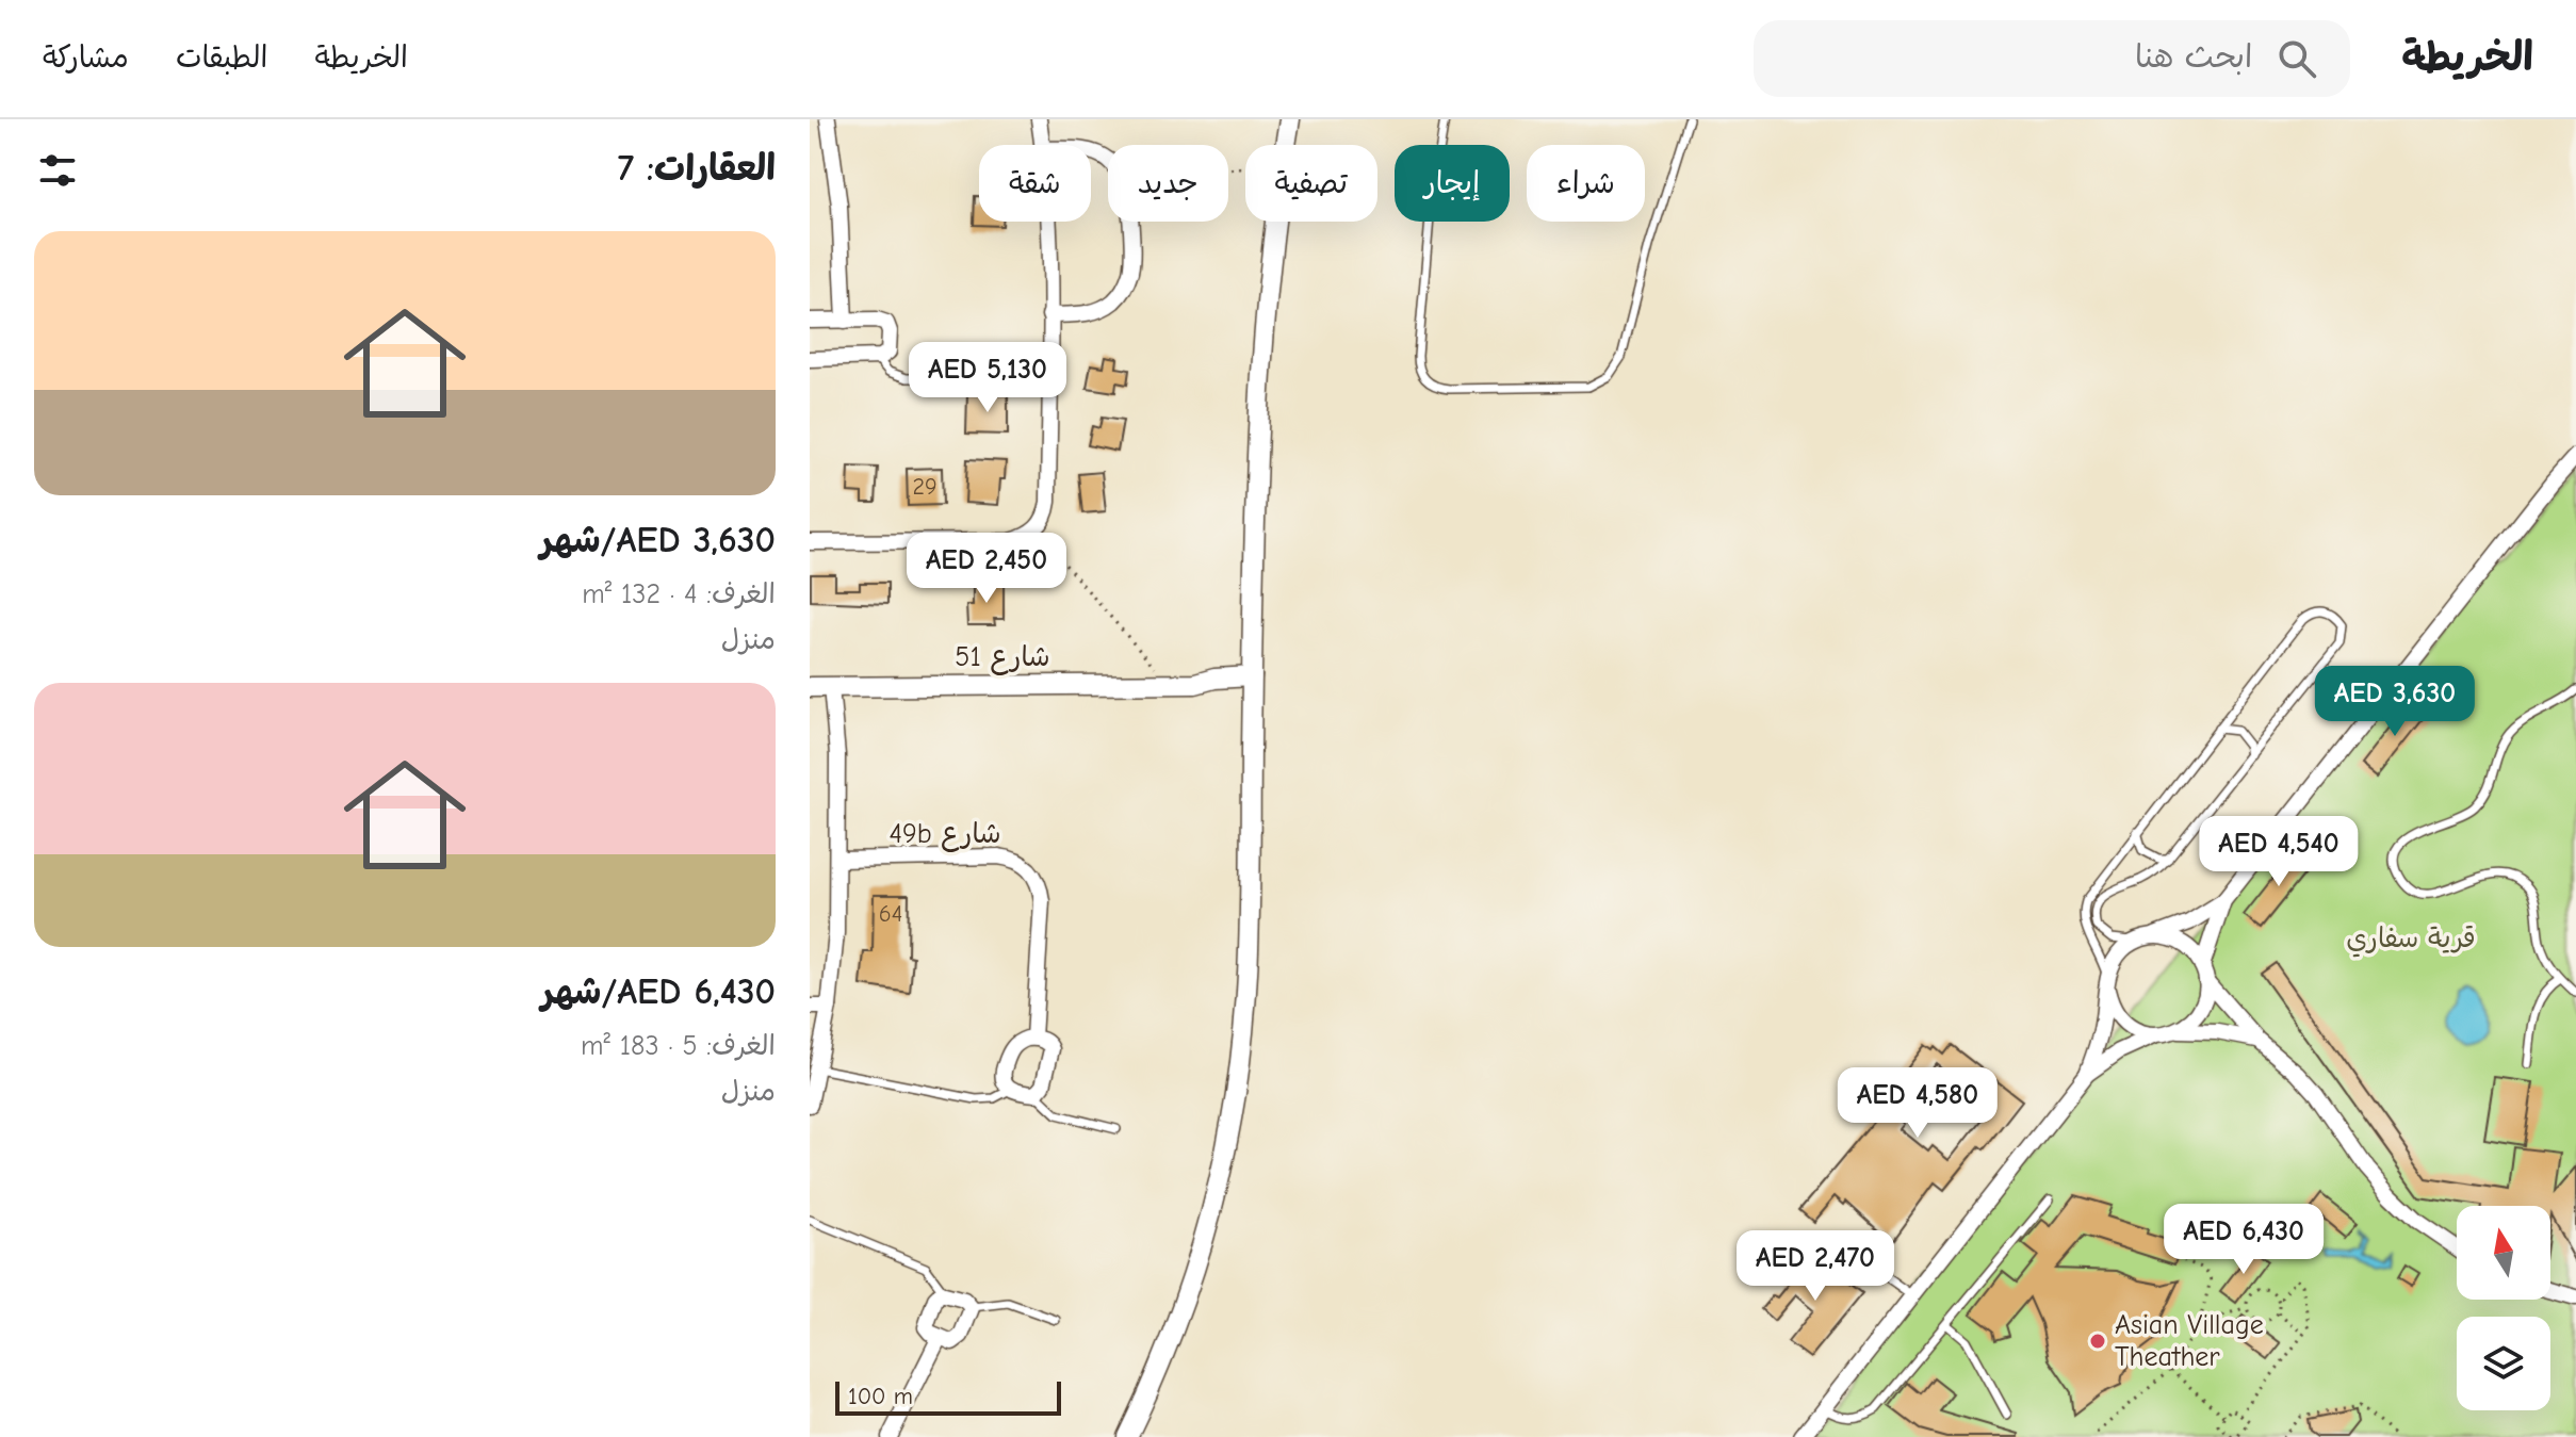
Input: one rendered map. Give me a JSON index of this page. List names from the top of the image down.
{
  "streets": {
    "street": ["شارع 51", "49b شارع"]
  },
  "parks": ["قرية سفاري"],
  "places": ["Asian Village Theather"],
  "house_numbers": ["29", "64"],
  "scale_bar": "100 m",
  "north": "top",
  "page": {
    "header": "الخريطة",
    "search": "ابحث هنا",
    "nav": ["الخريطة", "الطبقات", "مشاركة"],
    "heading": "العقارات: 7",
    "chip": [
      "شراء",
      "إيجار",
      "تصفية",
      "جديد",
      "شقة"
    ],
    "list": [
      {
        "name": "AED 3,630/شهر",
        "note": "الغرف: 4 · 132 m² · منزل"
      },
      {
        "name": "AED 6,430/شهر",
        "note": "الغرف: 5 · 183 m² · منزل"
      }
    ],
    "price": [
      "AED 5,130",
      "AED 2,450",
      "AED 3,630",
      "AED 4,540",
      "AED 4,580",
      "AED 6,430",
      "AED 2,470"
    ],
    "scale": "100 m"
  }
}
